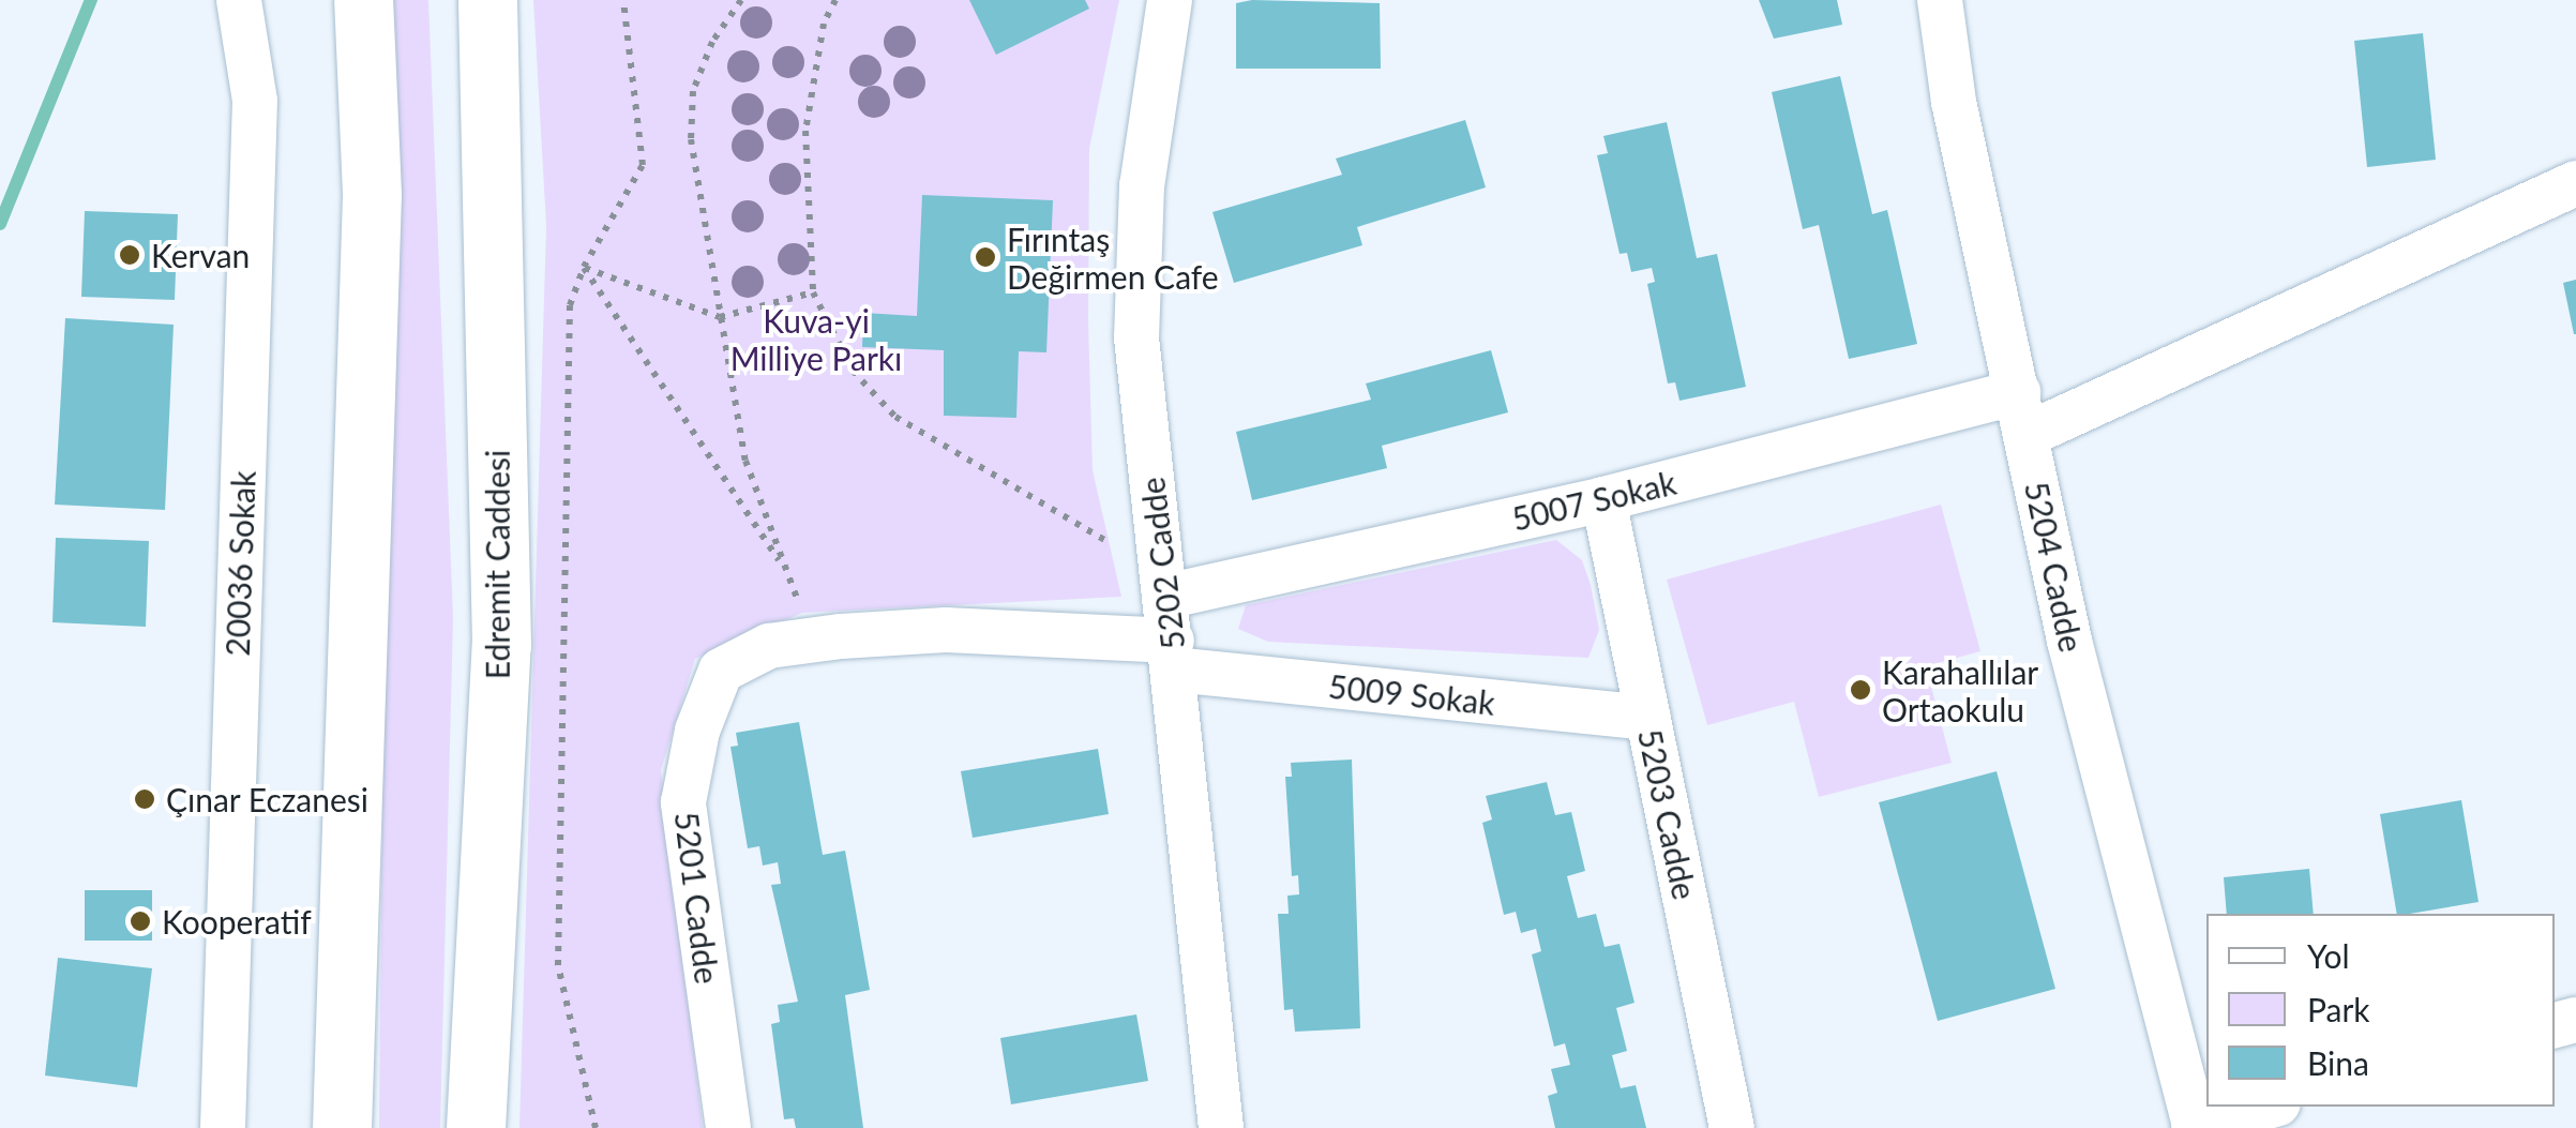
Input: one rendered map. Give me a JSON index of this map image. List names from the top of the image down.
{
  "streets": {
    "highway": ["Edremit Caddesi"],
    "street": [
      "5007 Sokak",
      "20036 Sokak",
      "5202 Cadde",
      "5204 Cadde",
      "5009 Sokak",
      "5203 Cadde",
      "5201 Cadde"
    ]
  },
  "crossings": [
    ["5007 Sokak", "5202 Cadde"],
    ["5007 Sokak", "5204 Cadde"],
    ["5007 Sokak", "5009 Sokak"],
    ["5007 Sokak", "5203 Cadde"],
    ["5202 Cadde", "5009 Sokak"],
    ["5009 Sokak", "5203 Cadde"],
    ["5009 Sokak", "5201 Cadde"]
  ],
  "parks": ["Kuva-yi Milliye Parkı"],
  "places": [
    "Kervan",
    "Fırıntaş Değirmen Cafe",
    "Karahallılar Ortaokulu",
    "Çınar Eczanesi",
    "Kooperatif"
  ],
  "legend": ["Yol", "Park", "Bina"]
}
